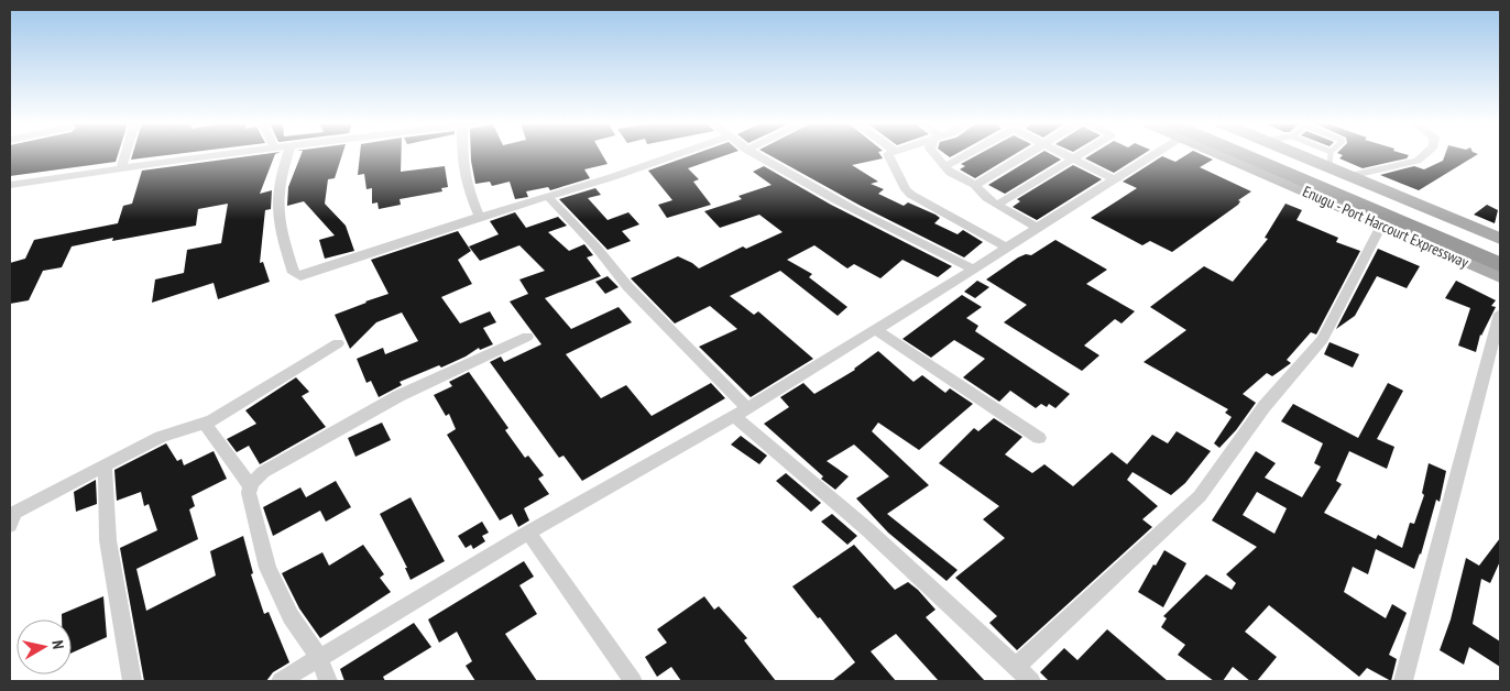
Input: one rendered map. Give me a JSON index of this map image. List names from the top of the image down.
{
  "streets": {
    "highway": ["Enugu - Port Harcourt Expressway"]
  },
  "north": "right"
}
